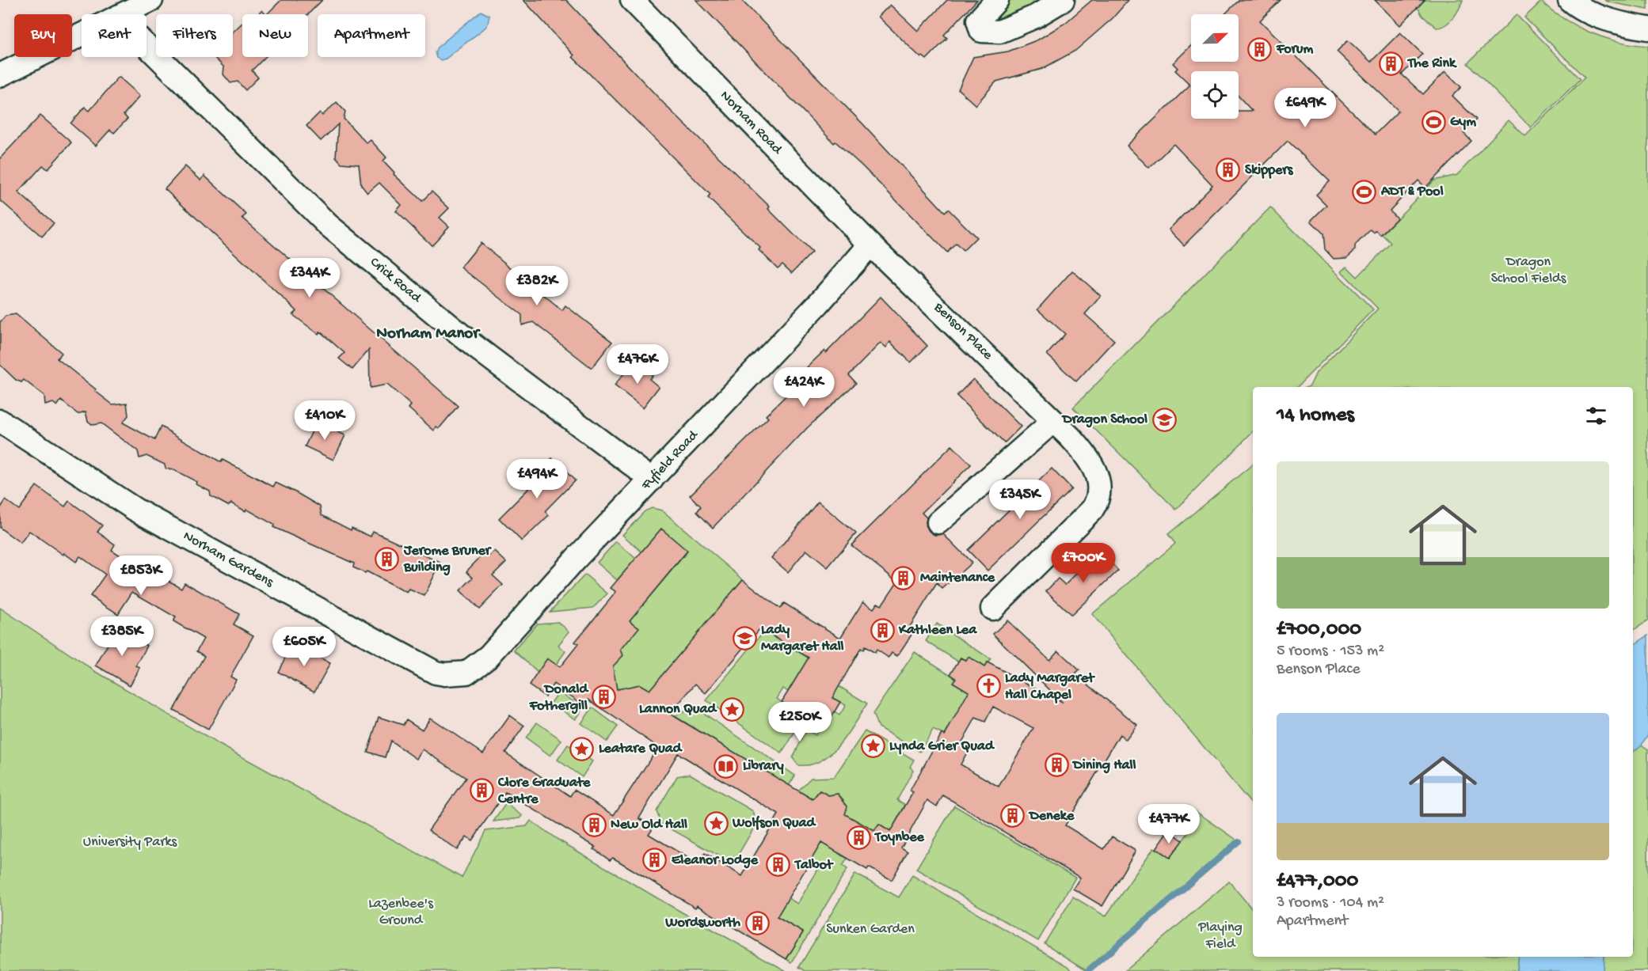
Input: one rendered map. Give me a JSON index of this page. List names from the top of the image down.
{
  "streets": {
    "street": [
      "Norham Road",
      "Crick Road",
      "Benson Place",
      "Fyfield Road",
      "Norham Gardens"
    ]
  },
  "crossings": [
    ["Norham Road", "Benson Place"],
    ["Norham Road", "Fyfield Road"],
    ["Crick Road", "Fyfield Road"],
    ["Benson Place", "Fyfield Road"],
    ["Fyfield Road", "Norham Gardens"]
  ],
  "districts": ["Norham Manor"],
  "parks": [
    "Dragon School Fields",
    "University Parks",
    "Lazenbee's Ground",
    "Playing Field",
    "Sunken Garden"
  ],
  "places": {
    "building": [
      "Forum",
      "The Rink",
      "Skippers",
      "Jerome Bruner Building",
      "Maintenance",
      "Kathleen Lea",
      "Donald Fothergill",
      "Dining Hall",
      "Clore Graduate Centre",
      "Deneke",
      "New Old Hall",
      "Toynbee",
      "Eleanor Lodge",
      "Talbot",
      "Wordsworth"
    ],
    "sports": ["Gym", "ADT & Pool"],
    "school or university": ["Dragon School", "Lady Margaret Hall"],
    "church": ["Lady Margaret Hall Chapel"],
    "place": [
      "Lannon Quad",
      "Lynda Grier Quad",
      "Leatare Quad",
      "Wolfson Quad"
    ],
    "library": ["Library"]
  },
  "north": "top right",
  "page": {
    "chip": [
      "Buy",
      "Rent",
      "Filters",
      "New",
      "Apartment"
    ],
    "price": [
      "£649K",
      "£344K",
      "£382K",
      "£476K",
      "£424K",
      "£410K",
      "£494K",
      "£345K",
      "£700K",
      "£853K",
      "£385K",
      "£605K",
      "£250K",
      "£477K"
    ],
    "heading": "14 homes",
    "list": [
      {
        "name": "£700,000",
        "note": "5 rooms · 153 m² · Benson Place"
      },
      {
        "name": "£477,000",
        "note": "3 rooms · 104 m² · Apartment"
      }
    ]
  }
}
